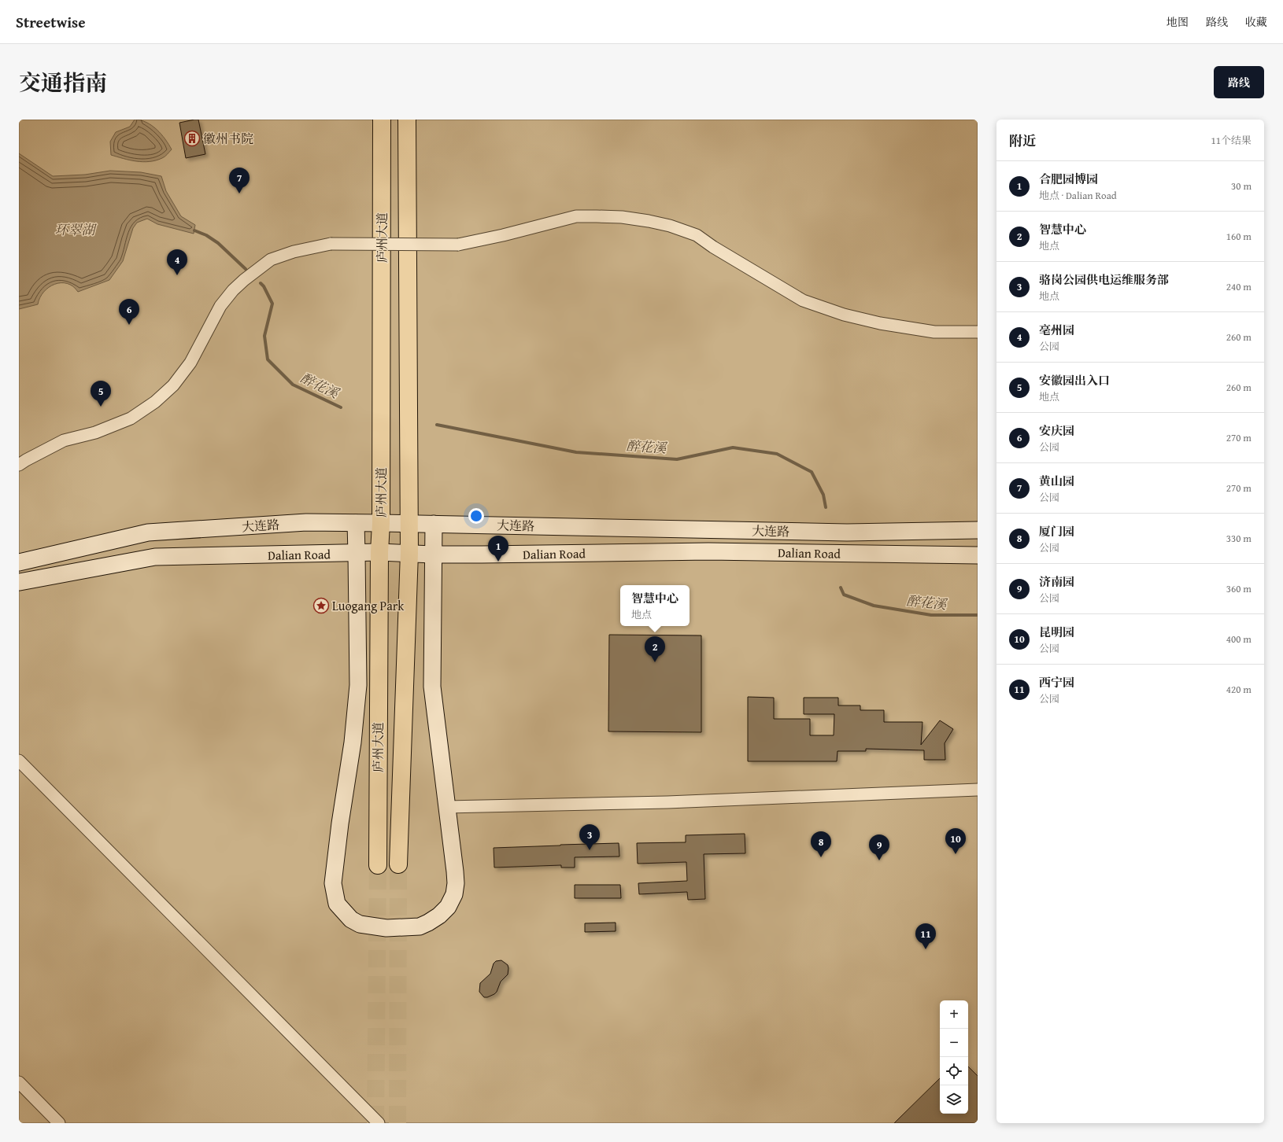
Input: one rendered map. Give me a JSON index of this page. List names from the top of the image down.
{
  "streets": {
    "main road": ["庐州大道", "大连路", "Dalian Road"]
  },
  "crossings": [
    ["庐州大道", "大连路"],
    ["庐州大道", "Dalian Road"]
  ],
  "water": ["环翠湖", "醉花溪"],
  "places": {
    "building": ["徽州书院"],
    "place": ["Luogang Park"]
  },
  "page": {
    "header": "Streetwise",
    "nav": ["地图", "路线", "收藏"],
    "title": "交通指南",
    "buttons": "路线",
    "heading": ["附近", "11个结果"],
    "list": [
      {
        "mark": "1",
        "name": "合肥园博园",
        "note": "地点 · Dalian Road",
        "value": "30 m"
      },
      {
        "mark": "2",
        "name": "智慧中心",
        "note": "地点",
        "value": "160 m"
      },
      {
        "mark": "3",
        "name": "骆岗公园供电运维服务部",
        "note": "地点",
        "value": "240 m"
      },
      {
        "mark": "4",
        "name": "亳州园",
        "note": "公园",
        "value": "260 m"
      },
      {
        "mark": "5",
        "name": "安徽园出入口",
        "note": "地点",
        "value": "260 m"
      },
      {
        "mark": "6",
        "name": "安庆园",
        "note": "公园",
        "value": "270 m"
      },
      {
        "mark": "7",
        "name": "黄山园",
        "note": "公园",
        "value": "270 m"
      },
      {
        "mark": "8",
        "name": "厦门园",
        "note": "公园",
        "value": "330 m"
      },
      {
        "mark": "9",
        "name": "济南园",
        "note": "公园",
        "value": "360 m"
      },
      {
        "mark": "10",
        "name": "昆明园",
        "note": "公园",
        "value": "400 m"
      },
      {
        "mark": "11",
        "name": "西宁园",
        "note": "公园",
        "value": "420 m"
      }
    ],
    "pins": [
      "7",
      "4",
      "6",
      "5",
      "1",
      "2",
      "3",
      "10",
      "8",
      "9",
      "11"
    ],
    "popup": ["智慧中心", "地点"],
    "map_buttons": ["+", "−"]
  }
}
